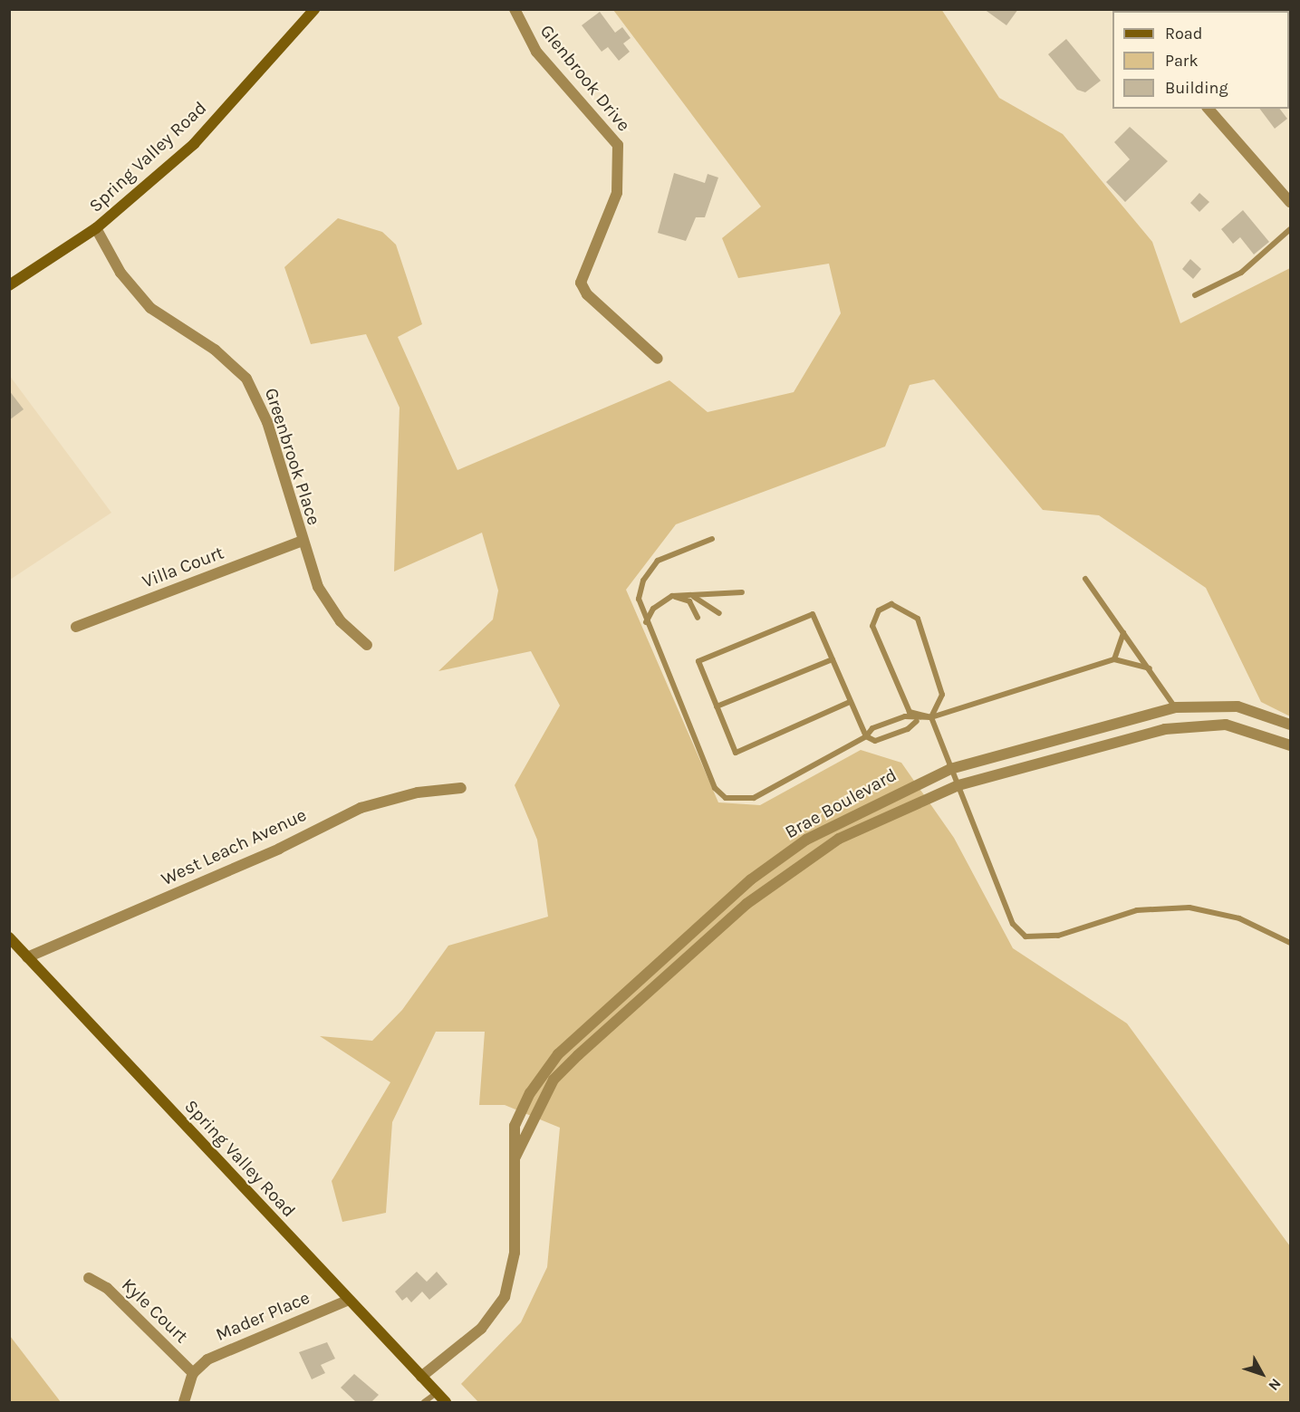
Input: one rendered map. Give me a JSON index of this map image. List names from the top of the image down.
{
  "streets": {
    "street": [
      "Glenbrook Drive",
      "Spring Valley Road",
      "Greenbrook Place",
      "Villa Court",
      "Brae Boulevard",
      "West Leach Avenue",
      "Kyle Court",
      "Mader Place"
    ]
  },
  "crossings": [
    ["Spring Valley Road", "Greenbrook Place"],
    ["Spring Valley Road", "Brae Boulevard"],
    ["Spring Valley Road", "West Leach Avenue"],
    ["Spring Valley Road", "Mader Place"],
    ["Greenbrook Place", "Villa Court"],
    ["Kyle Court", "Mader Place"]
  ],
  "legend": ["Road", "Park", "Building"],
  "north": "bottom right"
}
